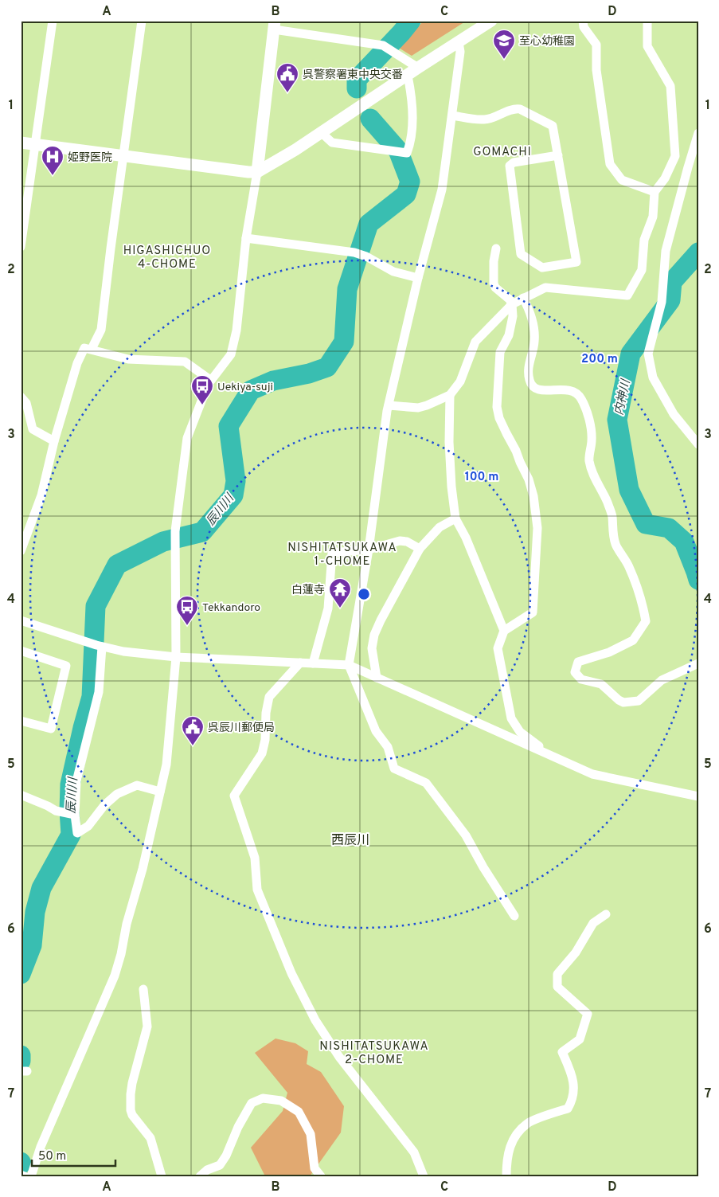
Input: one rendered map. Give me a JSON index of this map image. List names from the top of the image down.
{
  "districts": [
    "GOMACHI",
    "HIGASHICHUO 4-CHOME",
    "NISHITATSUKAWA 1-CHOME",
    "西辰川",
    "NISHITATSUKAWA 2-CHOME"
  ],
  "water": ["内神川", "辰川川"],
  "places": {
    "school or university": ["至心幼稚園"],
    "public building": ["呉警察署東中央交番", "呉辰川郵便局"],
    "hospital": ["姫野医院"],
    "bus stop": ["Uekiya-suji", "Tekkandoro"],
    "temple": ["白蓮寺"]
  },
  "scale_bar": "50 m",
  "grid": {
    "columns": [
      "A",
      "B",
      "C",
      "D"
    ],
    "rows": [
      "1",
      "2",
      "3",
      "4",
      "5",
      "6",
      "7"
    ]
  },
  "rings": ["200 m", "100 m"]
}
